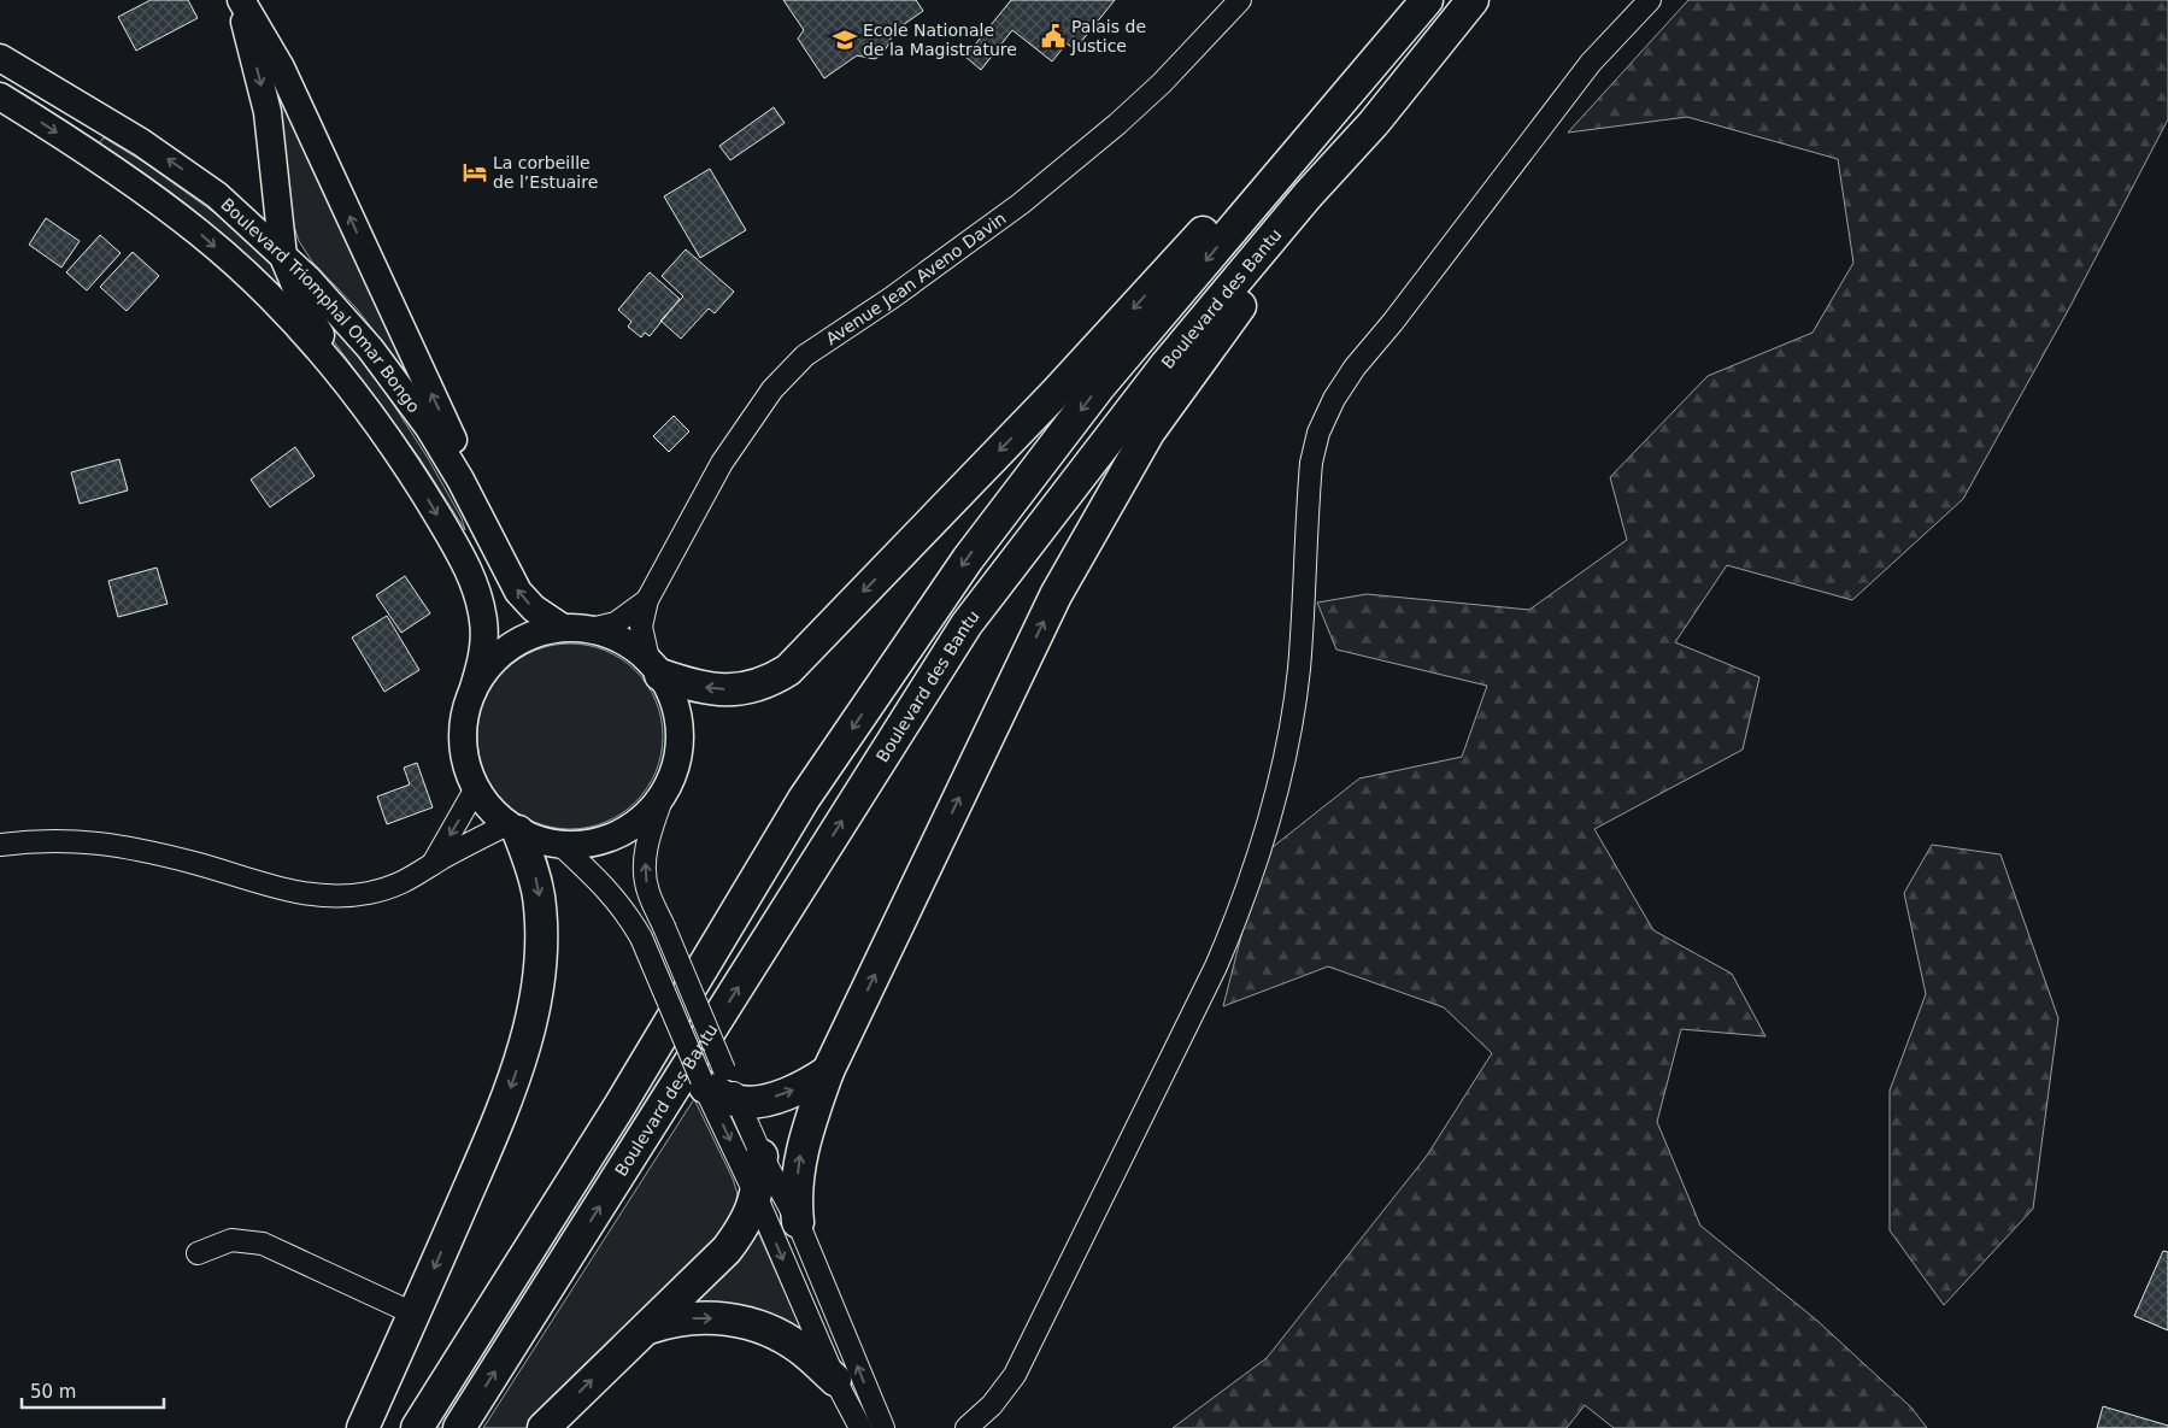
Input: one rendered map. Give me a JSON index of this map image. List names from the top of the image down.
{
  "streets": {
    "highway": ["Boulevard des Bantu"],
    "main road": ["Boulevard Triomphal Omar Bongo"],
    "street": ["Avenue Jean Aveno Davin"]
  },
  "places": {
    "public building": ["Palais de Justice"],
    "school or university": ["Ecole Nationale de la Magistrature"],
    "hotel": ["La corbeille de l’Estuaire"]
  },
  "scale_bar": "50 m"
}
